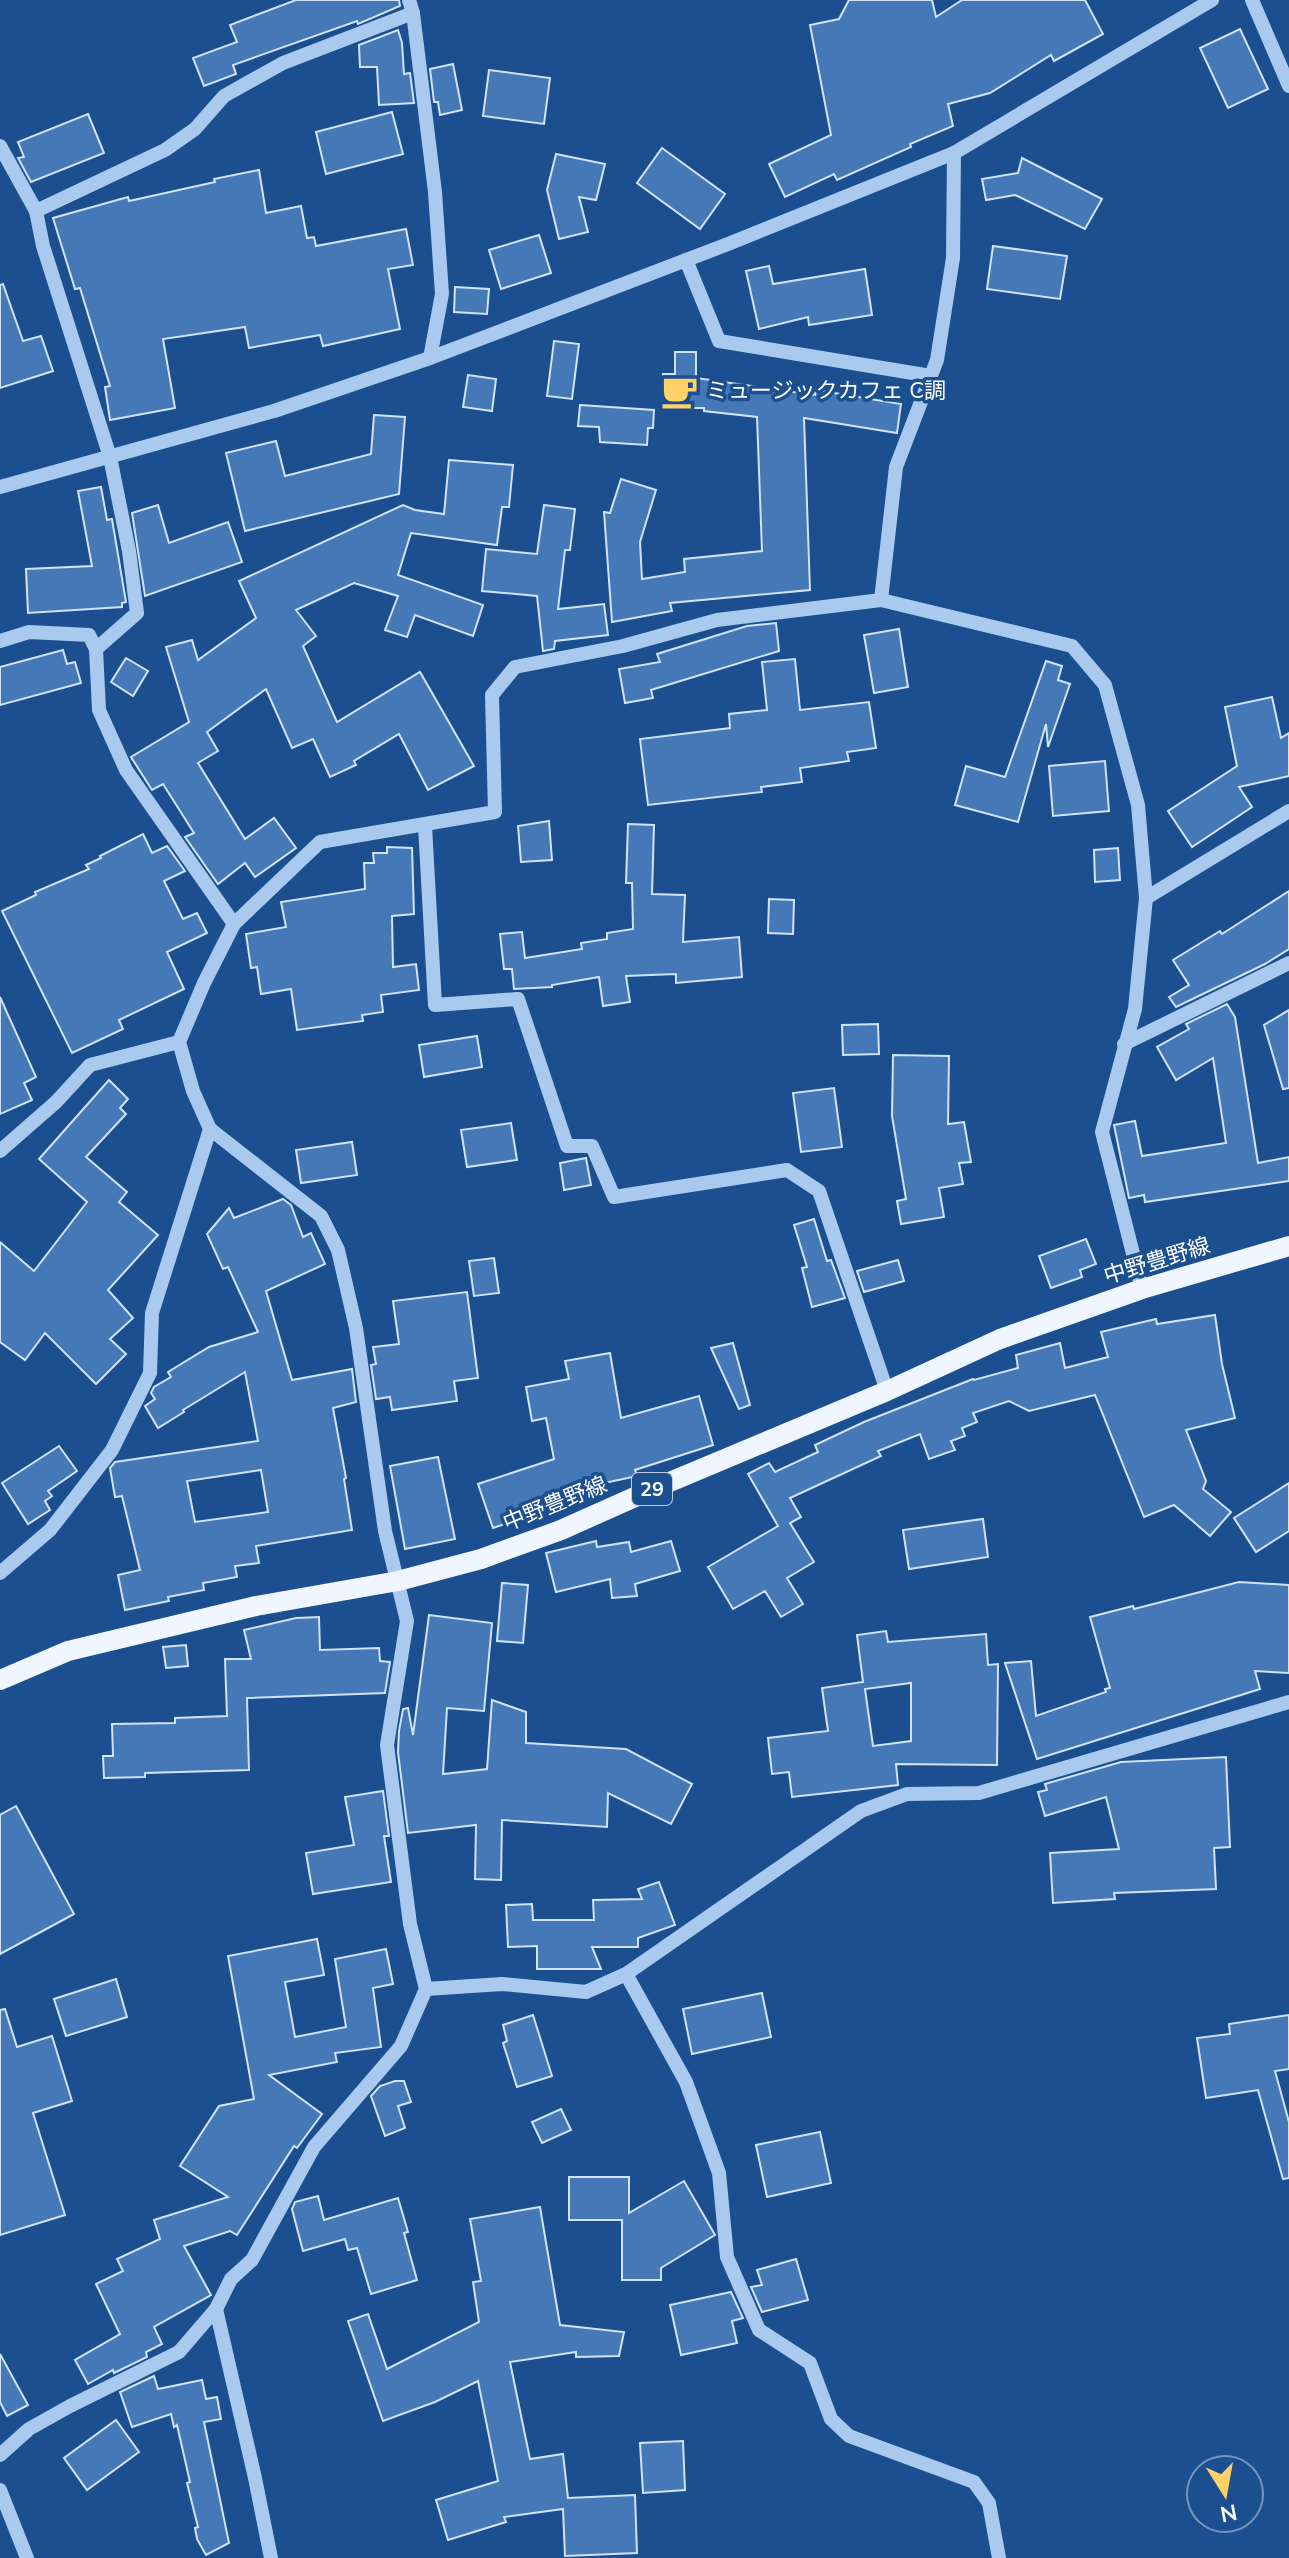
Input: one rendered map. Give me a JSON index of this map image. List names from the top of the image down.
{
  "streets": {
    "main road": ["中野豊野線", "29"]
  },
  "places": {
    "cafe": ["ミュージックカフェ C調"]
  },
  "north": "bottom"
}
